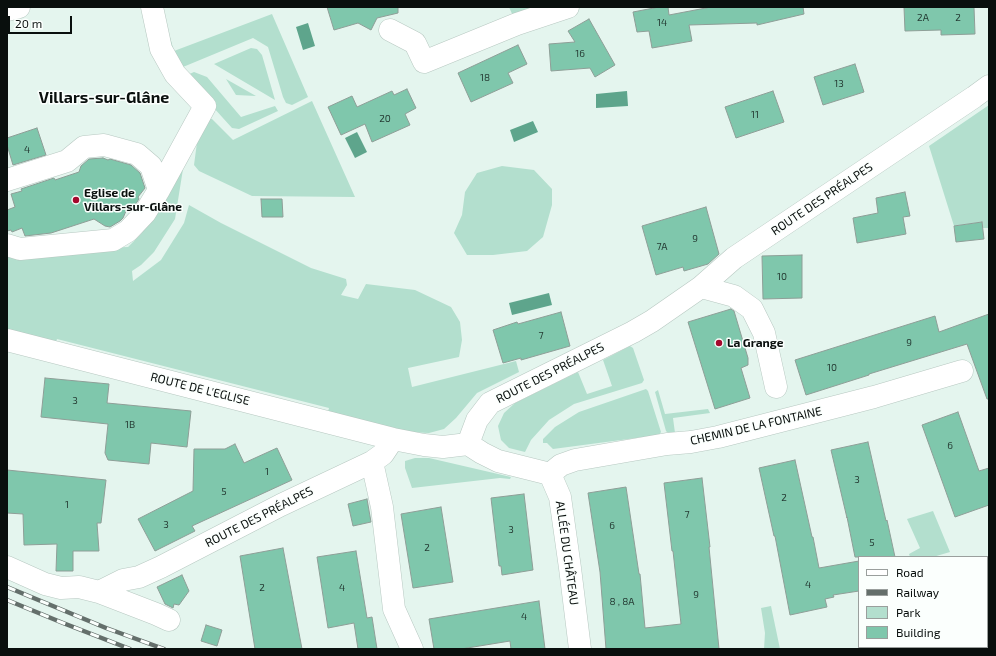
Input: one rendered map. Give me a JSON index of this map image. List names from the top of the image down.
{
  "streets": {
    "street": [
      "ROUTE DES PRÉALPES",
      "ROUTE DE L'EGLISE",
      "CHEMIN DE LA FONTAINE",
      "ALLÉE DU CHÂTEAU"
    ]
  },
  "crossings": [
    ["ROUTE DES PRÉALPES", "ROUTE DE L'EGLISE"],
    ["CHEMIN DE LA FONTAINE", "ALLÉE DU CHÂTEAU"]
  ],
  "districts": ["Villars-sur-Glâne"],
  "places": ["Eglise de Villars-sur-Glâne", "La Grange"],
  "house_numbers": [
    "2A",
    "2",
    "14",
    "16",
    "18",
    "13",
    "11",
    "20",
    "4",
    "9",
    "7A",
    "10",
    "7",
    "9",
    "10",
    "3",
    "1B",
    "6",
    "1",
    "3",
    "5",
    "2",
    "1",
    "7",
    "3",
    "6",
    "3",
    "5",
    "2",
    "4",
    "2",
    "4",
    "9",
    "8 , 8A",
    "4"
  ],
  "legend": [
    "Road",
    "Railway",
    "Park",
    "Building"
  ],
  "scale_bar": "20 m"
}
